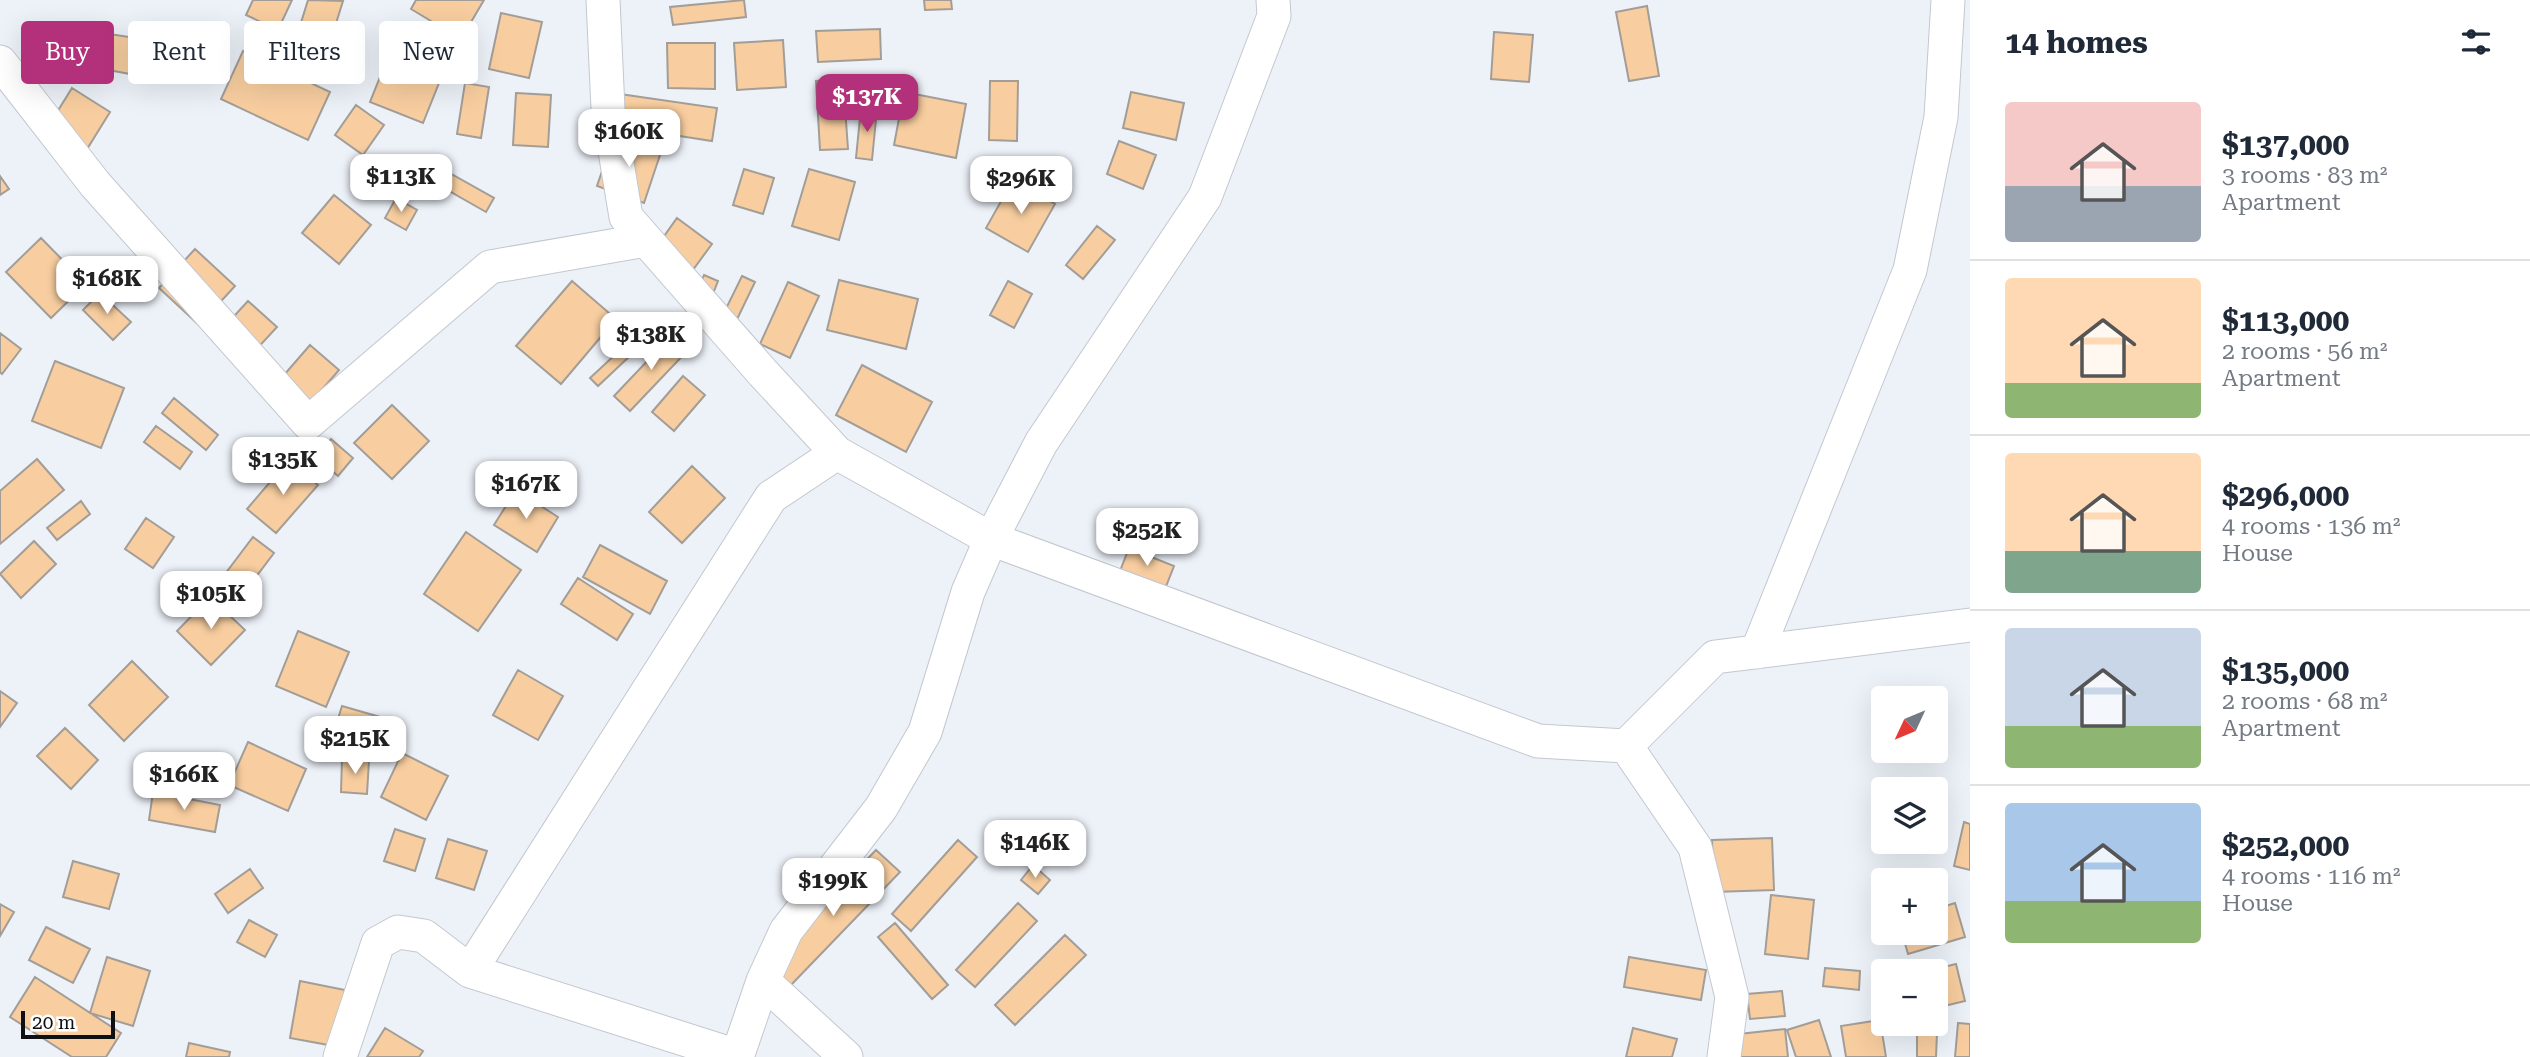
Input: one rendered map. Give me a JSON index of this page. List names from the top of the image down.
{
  "scale_bar": "20 m",
  "north": "bottom left",
  "page": {
    "heading": "14 homes",
    "chip": [
      "Buy",
      "Rent",
      "Filters",
      "New"
    ],
    "price": [
      "$137K",
      "$160K",
      "$113K",
      "$296K",
      "$168K",
      "$138K",
      "$135K",
      "$167K",
      "$252K",
      "$105K",
      "$215K",
      "$166K",
      "$146K",
      "$199K"
    ],
    "list": [
      {
        "name": "$137,000",
        "note": "3 rooms · 83 m² · Apartment"
      },
      {
        "name": "$113,000",
        "note": "2 rooms · 56 m² · Apartment"
      },
      {
        "name": "$296,000",
        "note": "4 rooms · 136 m² · House"
      },
      {
        "name": "$135,000",
        "note": "2 rooms · 68 m² · Apartment"
      },
      {
        "name": "$252,000",
        "note": "4 rooms · 116 m² · House"
      }
    ],
    "map_buttons": ["+", "−"],
    "scale": "20 m"
  }
}
